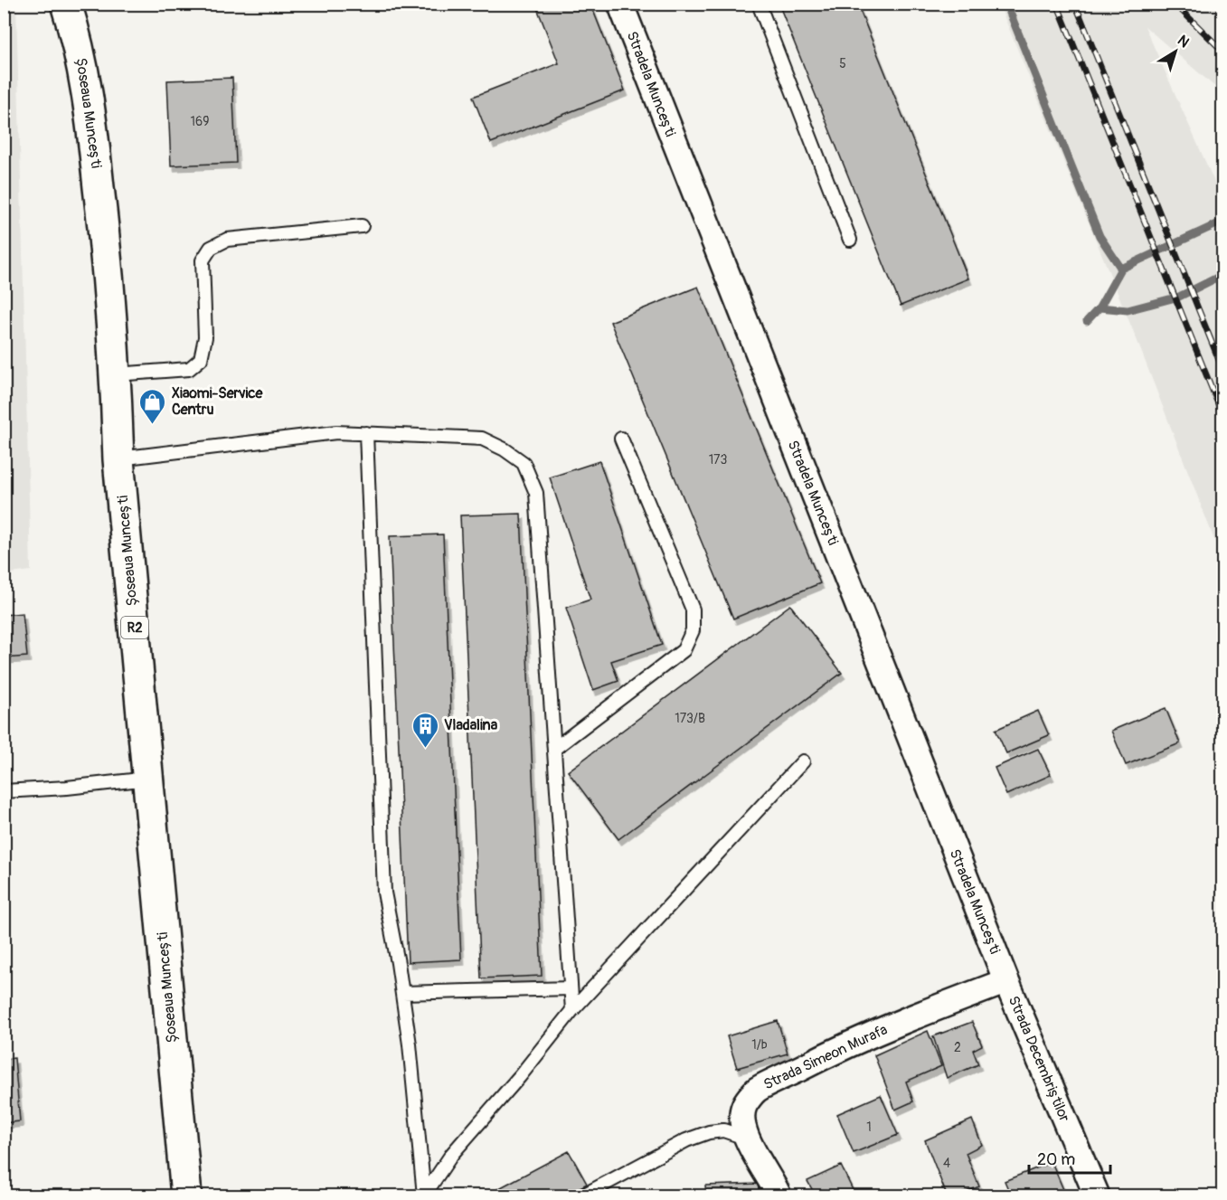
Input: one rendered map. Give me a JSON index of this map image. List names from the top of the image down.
{
  "streets": {
    "main road": ["Șoseaua Muncești", "R2"],
    "street": ["Stradela Muncești", "Strada Simeon Murafa", "Strada Decembriștilor"]
  },
  "crossings": [
    ["Stradela Muncești", "Strada Simeon Murafa"],
    ["Stradela Muncești", "Strada Decembriștilor"],
    ["Strada Simeon Murafa", "Strada Decembriștilor"]
  ],
  "places": {
    "shop": ["Xiaomi-Service Centru"],
    "building": ["Vladalina"]
  },
  "house_numbers": [
    "5",
    "169",
    "173",
    "173/B",
    "1/b",
    "2",
    "1",
    "4"
  ],
  "scale_bar": "20 m",
  "north": "top right"
}
